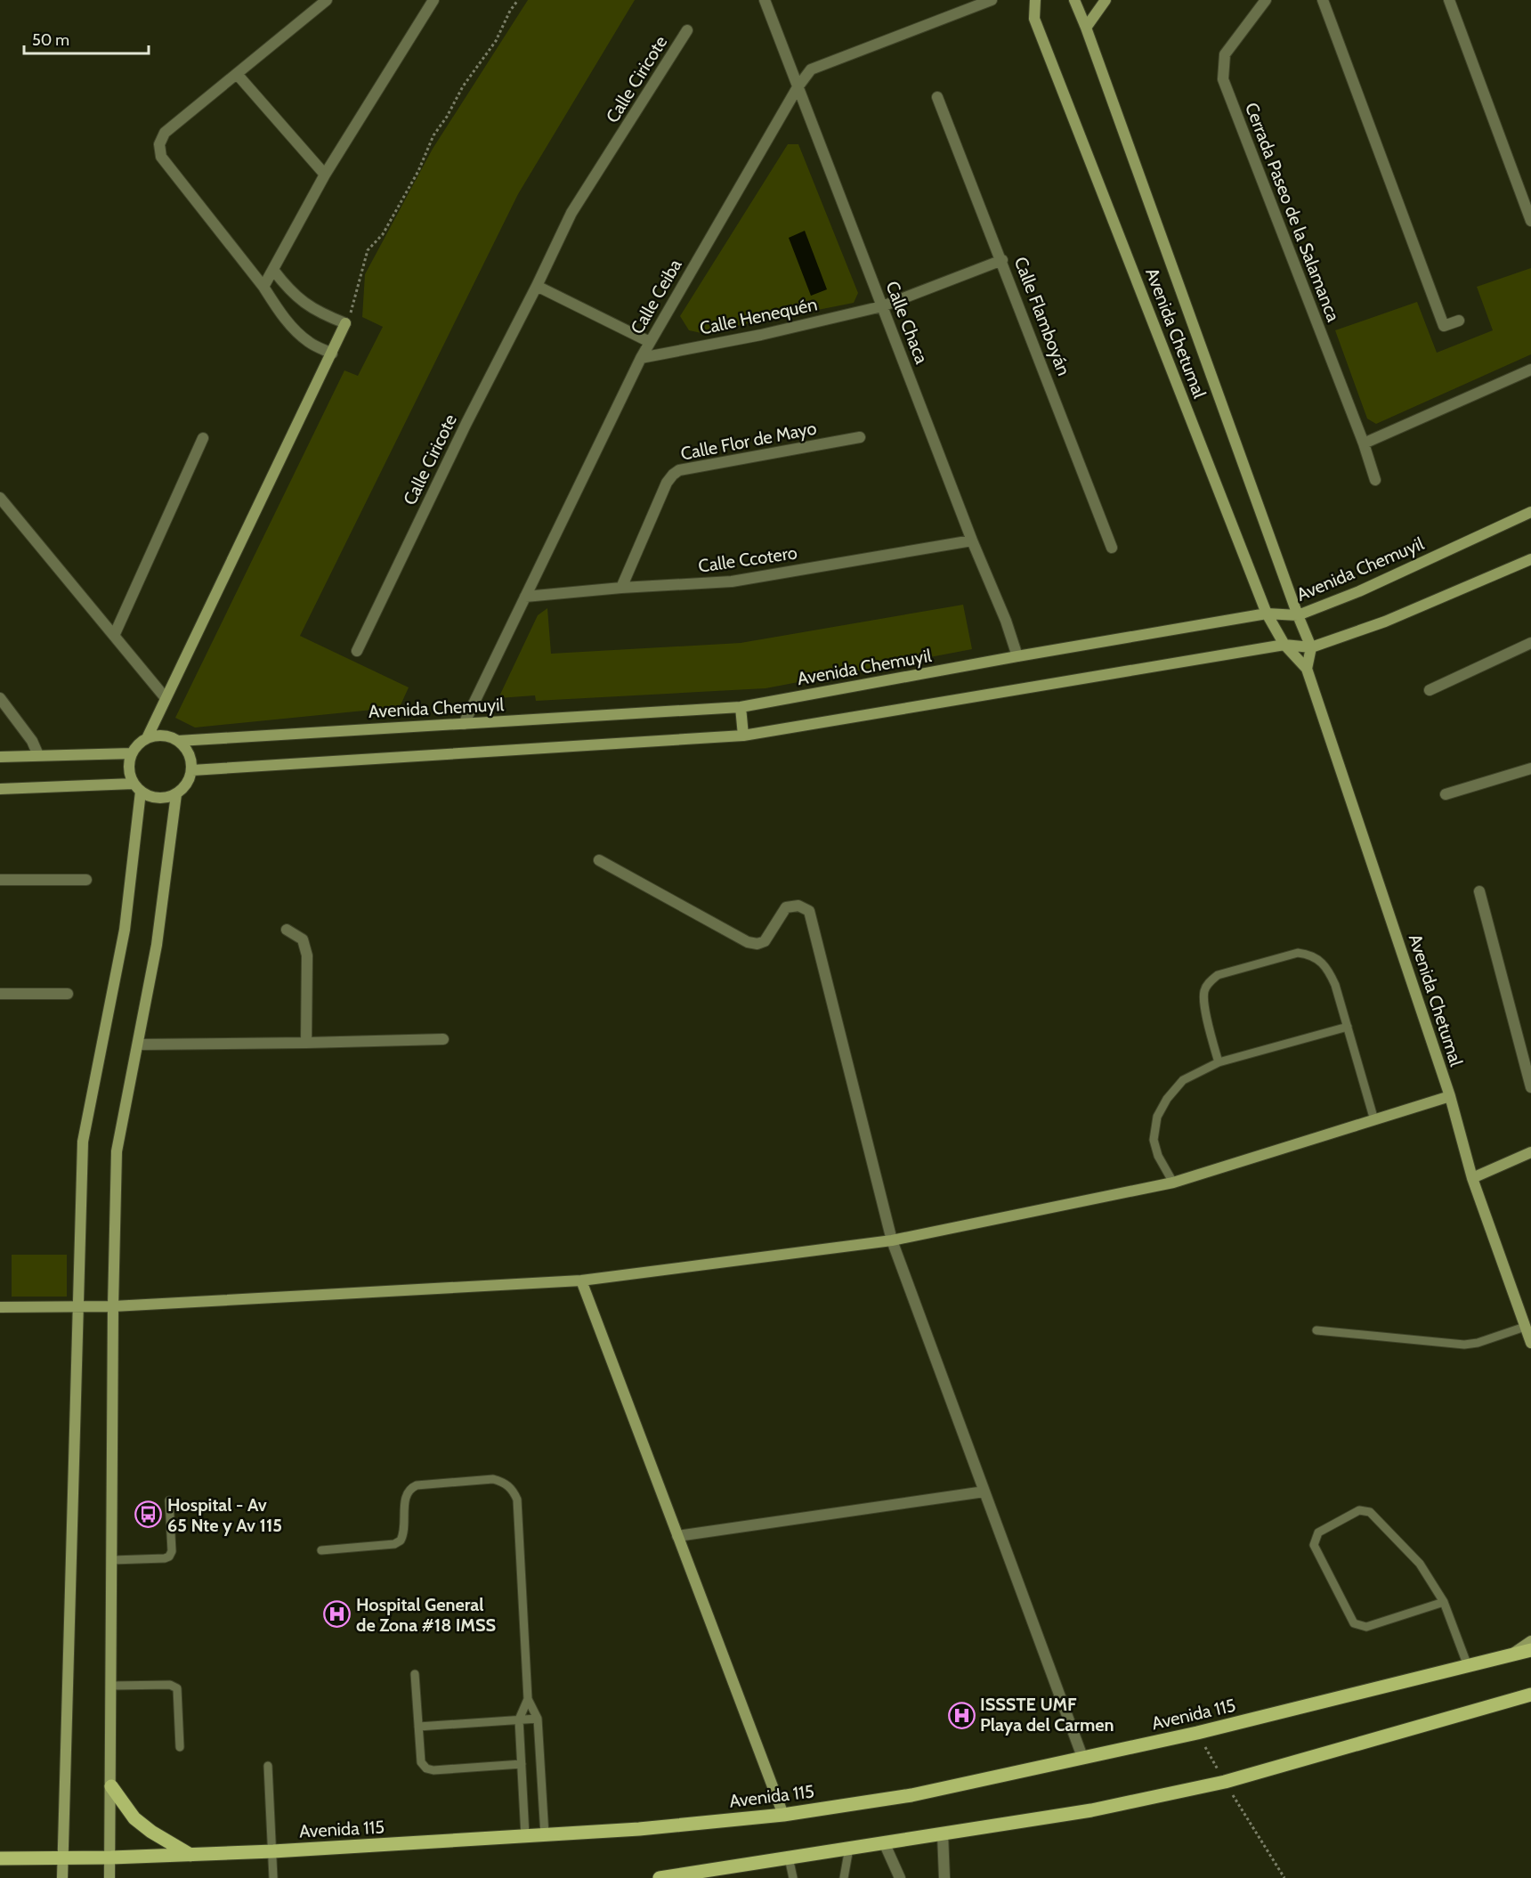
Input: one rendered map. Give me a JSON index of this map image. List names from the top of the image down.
{
  "streets": {
    "main road": ["Avenida Chetumal", "Avenida Chemuyil", "Avenida 115"],
    "street": [
      "Calle Ciricote",
      "Cerrada Paseo de la Salamanca",
      "Calle Ceiba",
      "Calle Henequén",
      "Calle Flamboyán",
      "Calle Chaca",
      "Calle Flor de Mayo",
      "Calle Ccotero"
    ]
  },
  "crossings": [
    ["Calle Ceiba", "Calle Henequén"],
    ["Calle Ceiba", "Calle Chaca"],
    ["Calle Ceiba", "Calle Ccotero"],
    ["Calle Ceiba", "Avenida Chemuyil"],
    ["Calle Henequén", "Calle Flamboyán"],
    ["Calle Henequén", "Calle Chaca"],
    ["Calle Chaca", "Calle Ccotero"],
    ["Calle Chaca", "Avenida Chemuyil"],
    ["Avenida Chetumal", "Avenida Chemuyil"],
    ["Calle Flor de Mayo", "Calle Ccotero"]
  ],
  "places": {
    "bus stop": ["Hospital - Av 65 Nte y Av 115"],
    "hospital": ["Hospital General de Zona #18 IMSS", "ISSSTE UMF Playa del Carmen"]
  },
  "scale_bar": "50 m"
}
